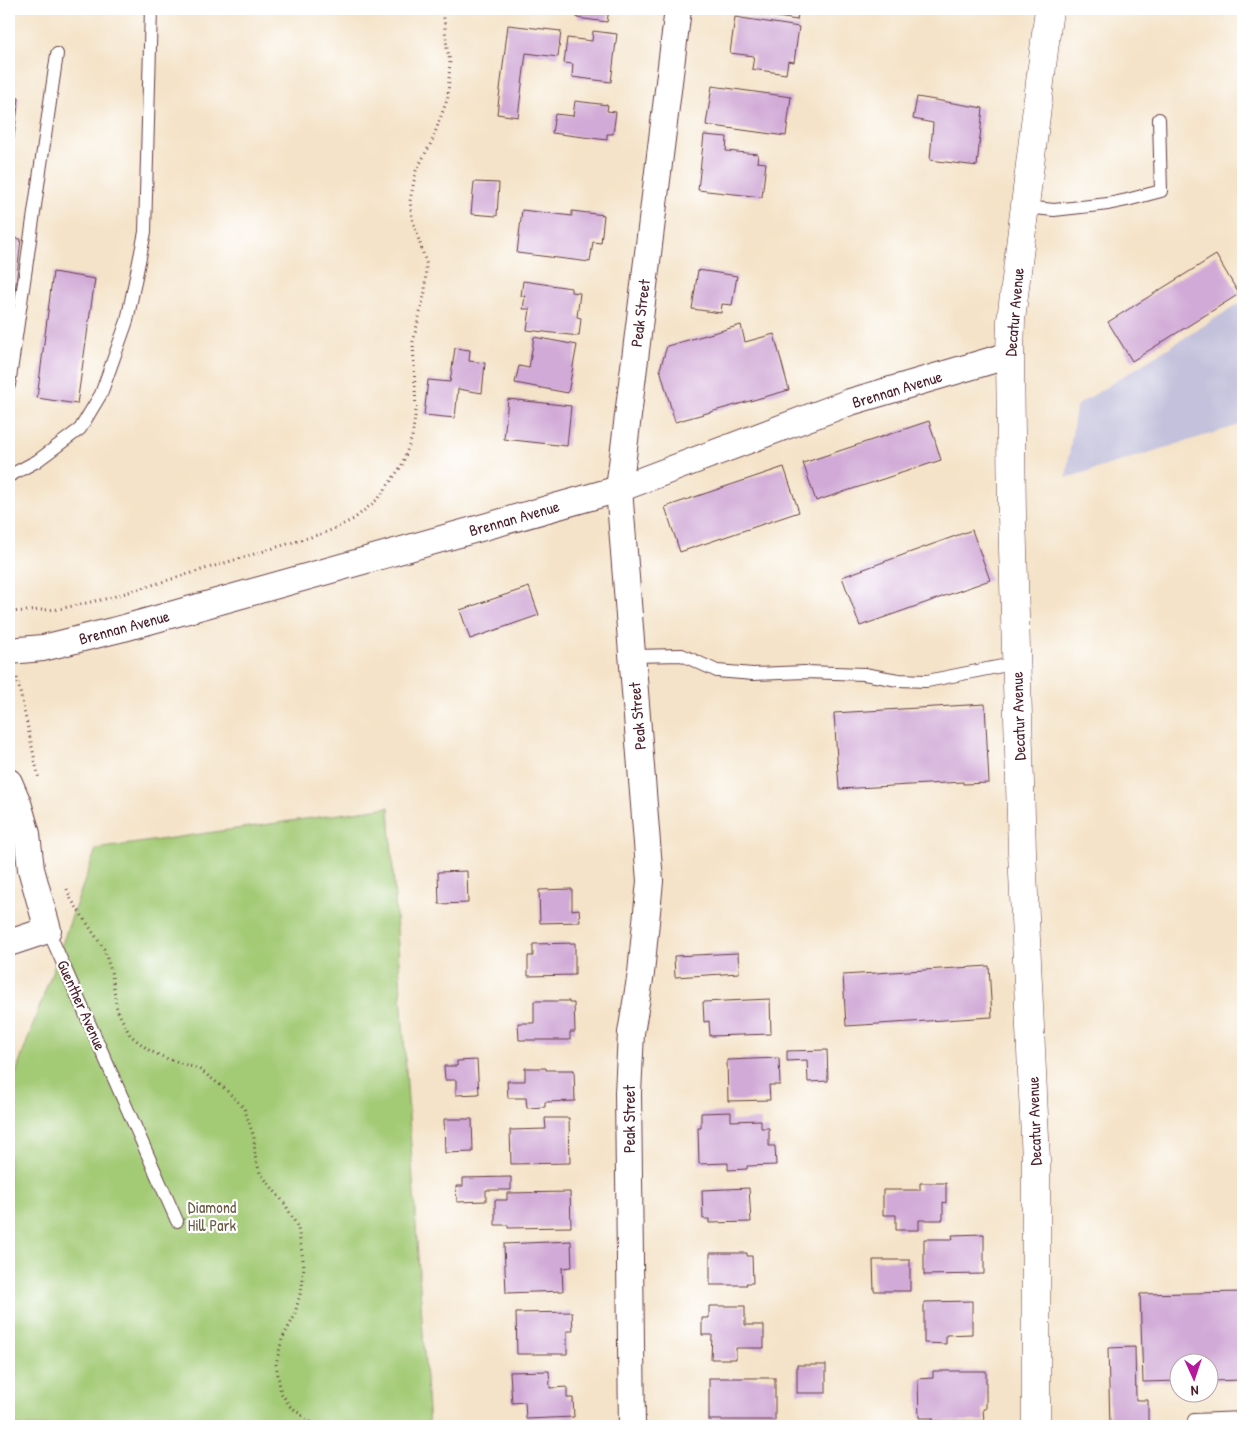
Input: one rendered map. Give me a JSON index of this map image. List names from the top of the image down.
{
  "streets": {
    "main road": ["Decatur Avenue"],
    "street": ["Peak Street", "Brennan Avenue", "Guenther Avenue"]
  },
  "crossings": [
    ["Decatur Avenue", "Brennan Avenue"],
    ["Peak Street", "Brennan Avenue"]
  ],
  "parks": ["Diamond Hill Park"],
  "north": "bottom"
}
